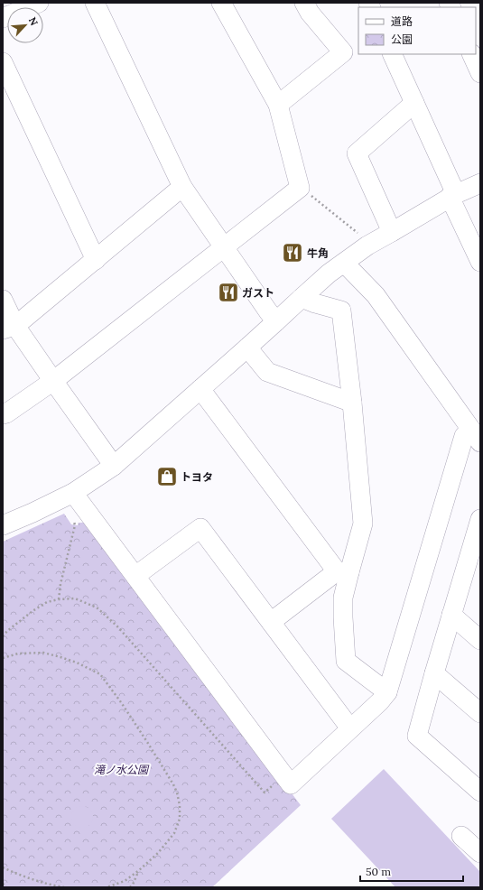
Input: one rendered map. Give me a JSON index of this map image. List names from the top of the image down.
{
  "parks": ["滝ノ水公園"],
  "places": {
    "restaurant": ["牛角", "ガスト"],
    "shop": ["トヨタ"]
  },
  "legend": ["道路", "公園"],
  "scale_bar": "50 m",
  "north": "top right"
}
